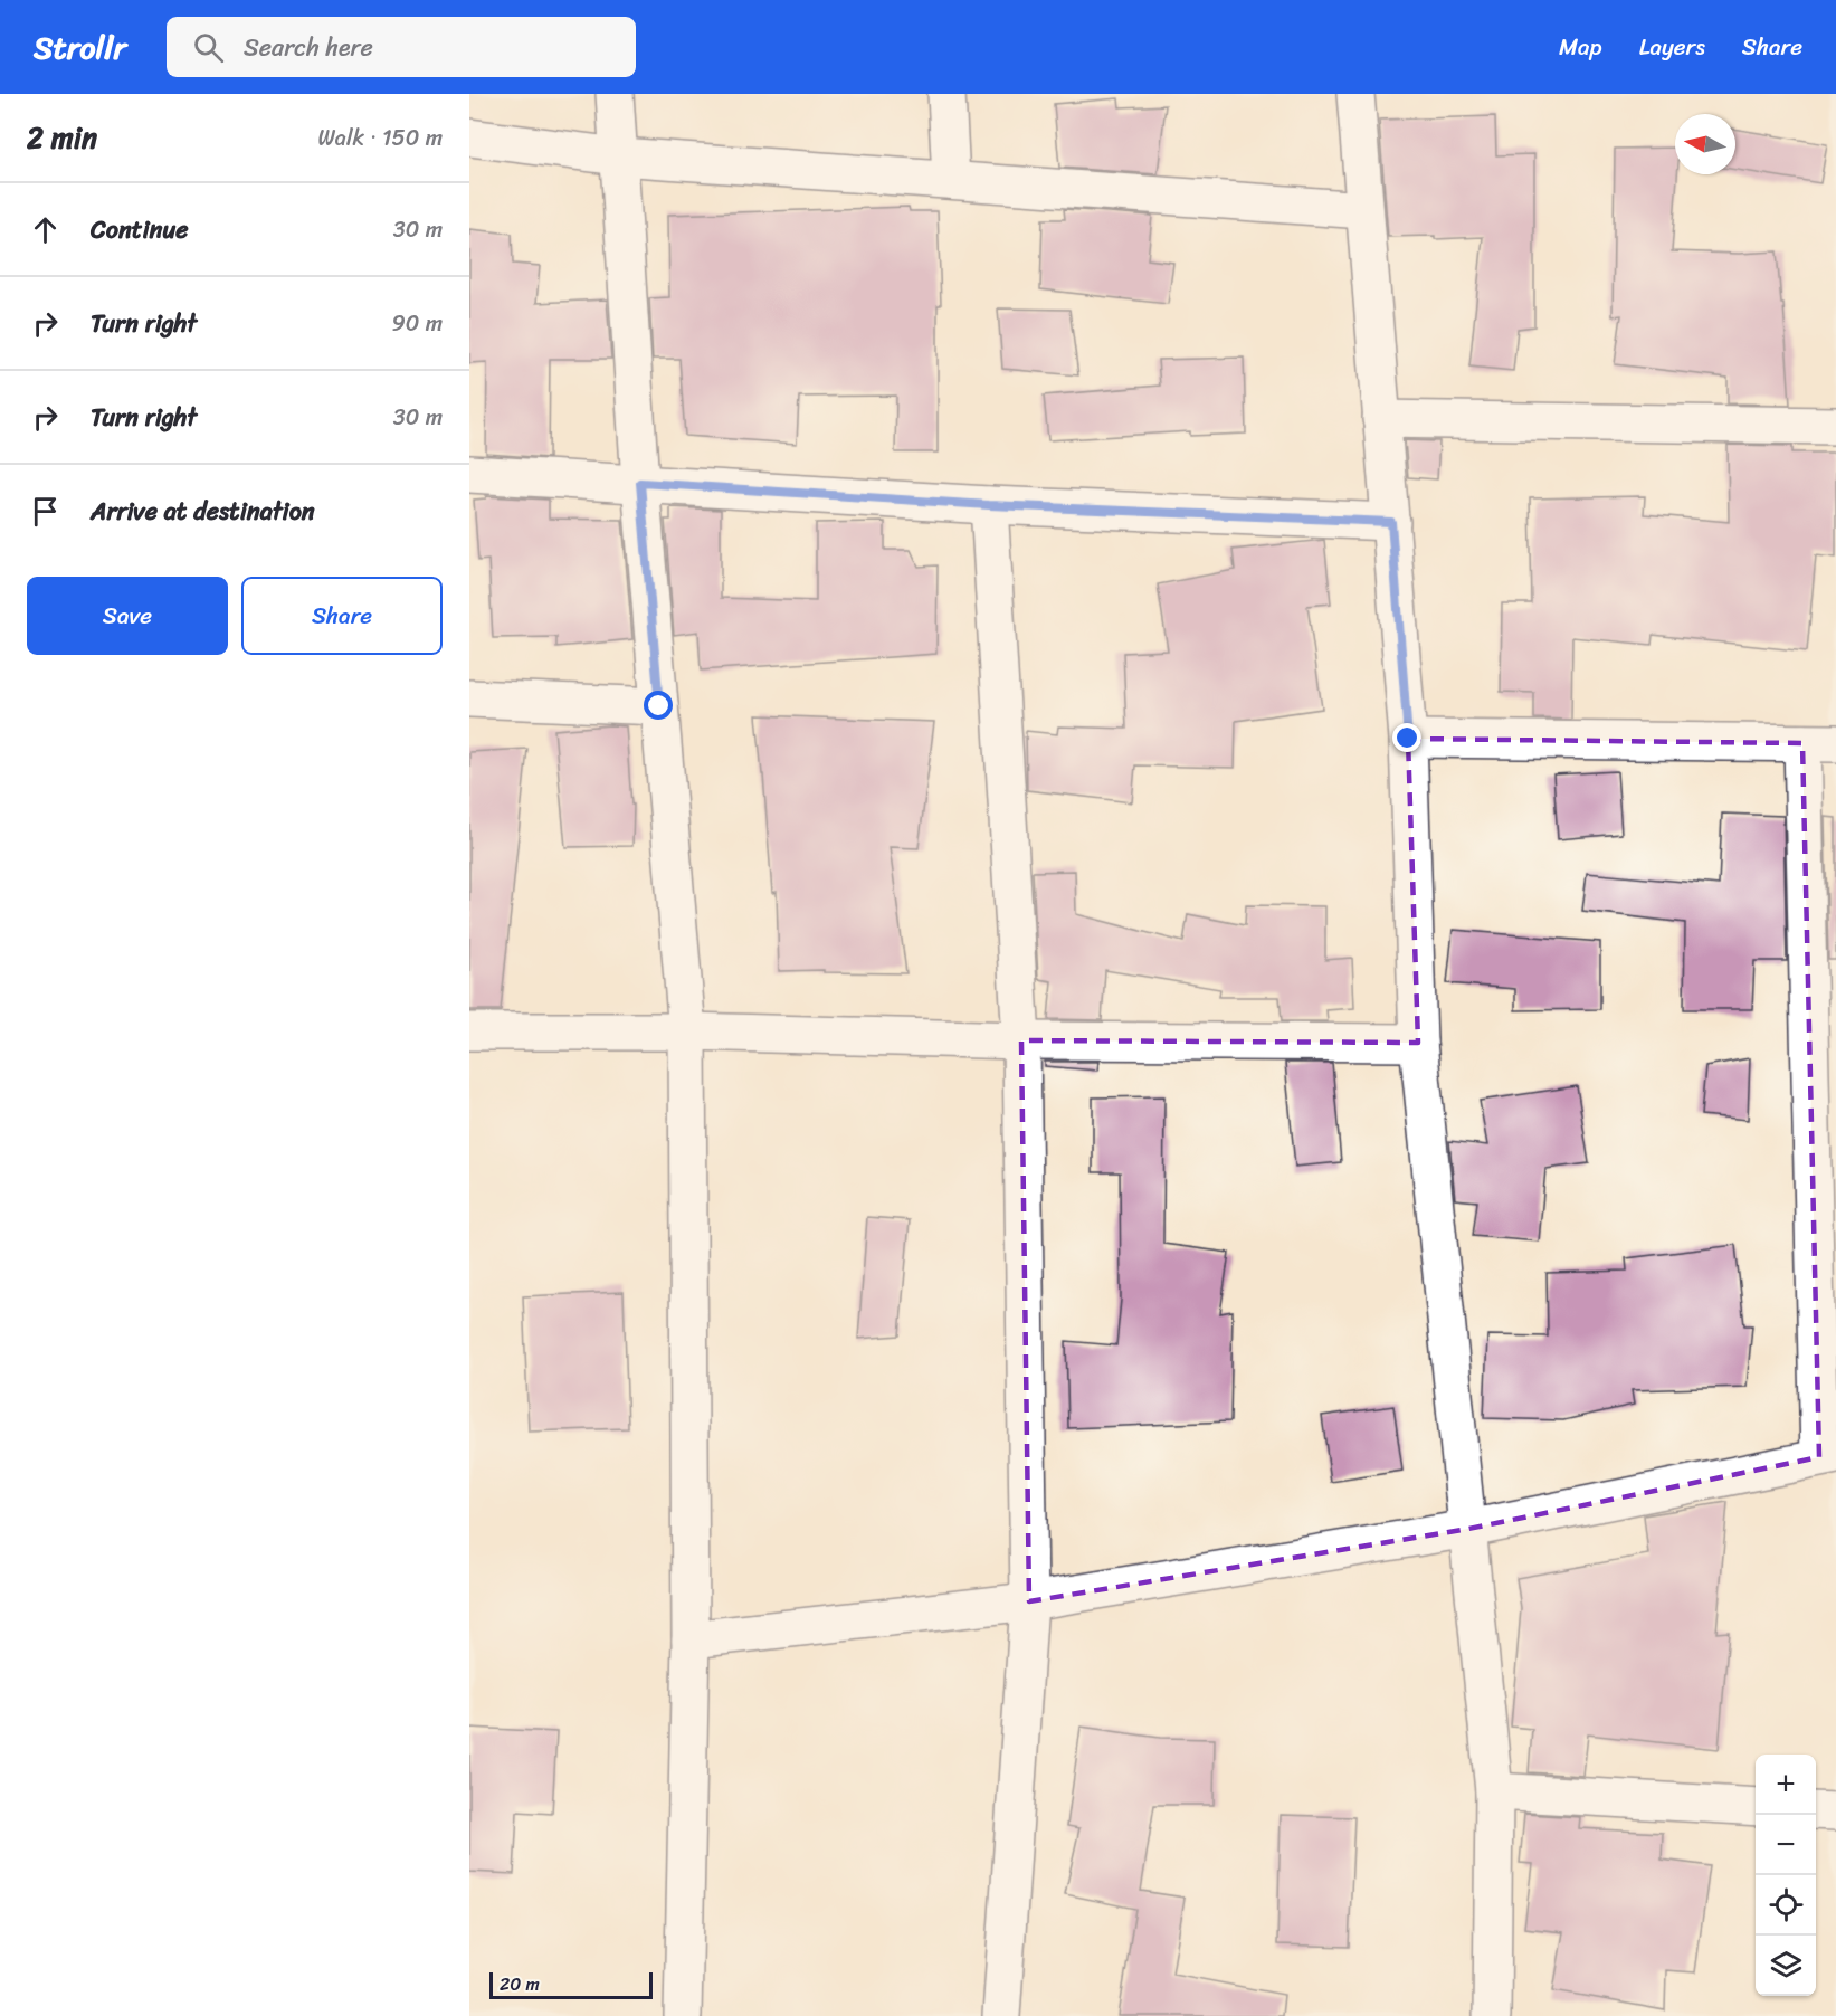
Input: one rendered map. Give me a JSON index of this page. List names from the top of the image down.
{
  "scale_bar": "20 m",
  "north": "left",
  "page": {
    "header": "Strollr",
    "search": "Search here",
    "nav": ["Map", "Layers", "Share"],
    "heading": ["2 min", "Walk · 150 m"],
    "list": [
      ["Continue", "30 m"],
      ["Turn right", "90 m"],
      ["Turn right", "30 m"],
      "Arrive at destination"
    ],
    "buttons": ["Save", "Share"],
    "map_buttons": ["+", "−"],
    "scale": "20 m"
  }
}
